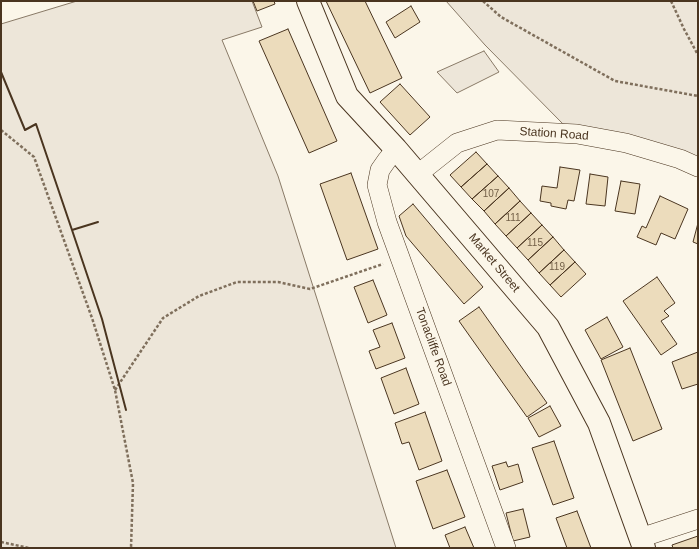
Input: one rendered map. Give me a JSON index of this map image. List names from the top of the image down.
{
  "streets": {
    "main road": ["Market Street"],
    "street": ["Station Road", "Tonacliffe Road"]
  },
  "crossings": [
    ["Station Road", "Market Street"],
    ["Market Street", "Tonacliffe Road"]
  ],
  "house_numbers": [
    "107",
    "111",
    "115",
    "119"
  ]
}
